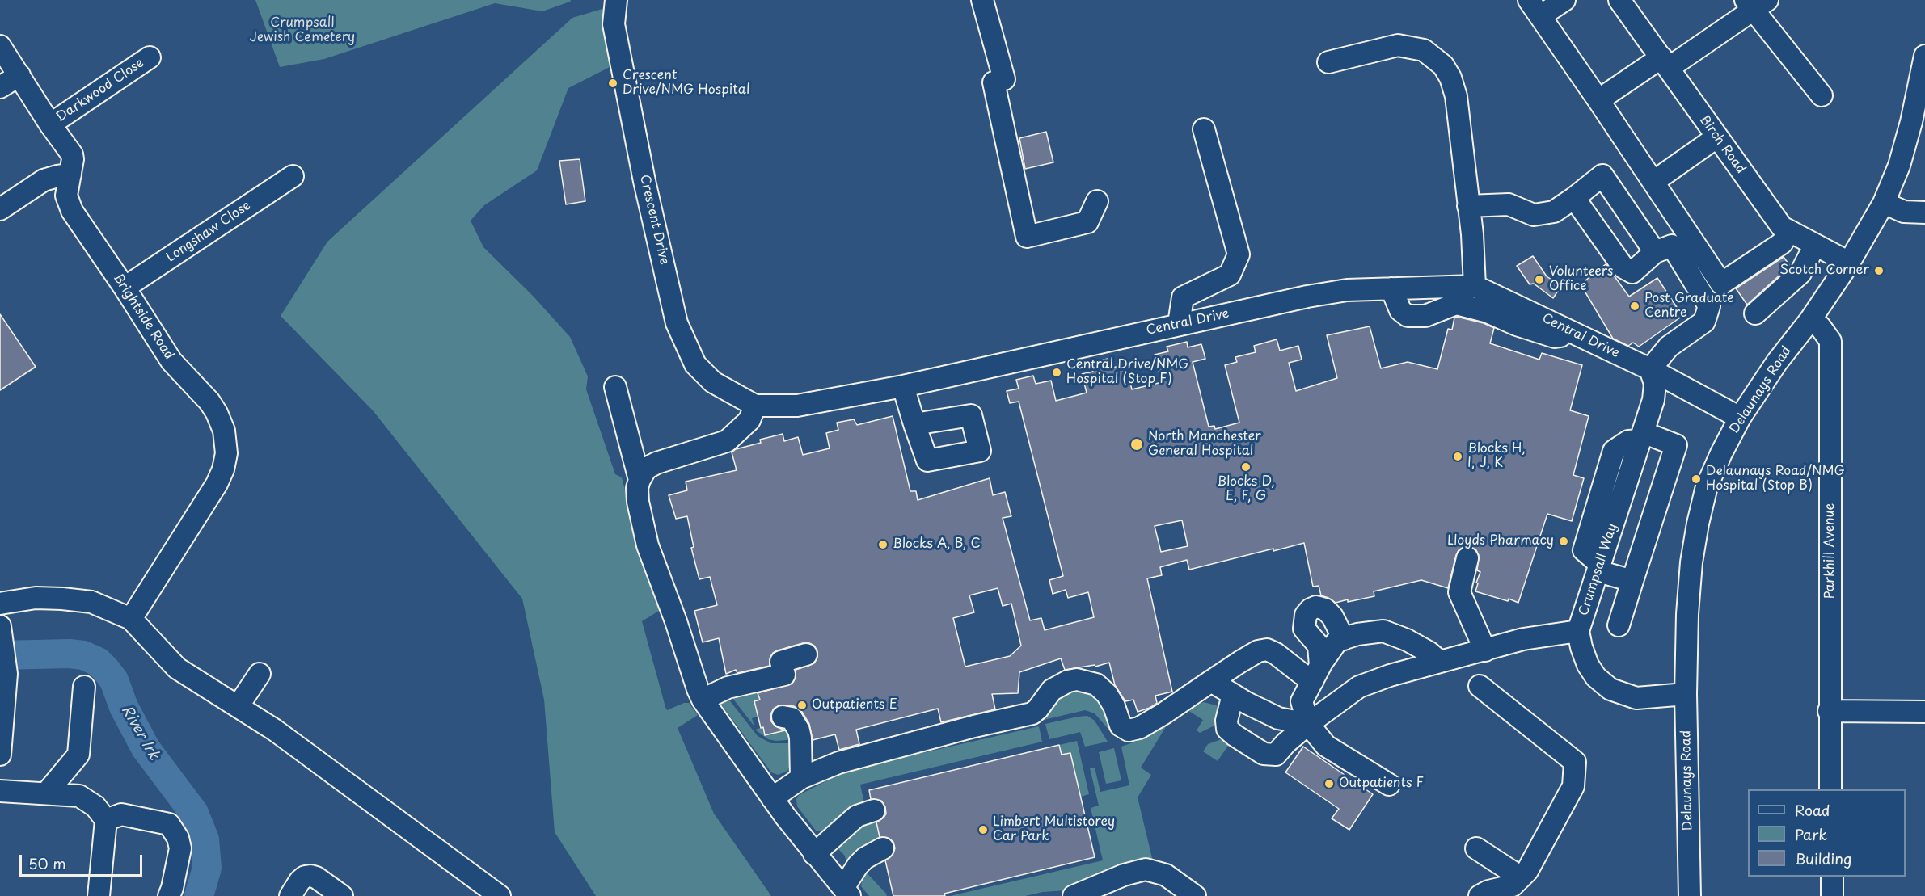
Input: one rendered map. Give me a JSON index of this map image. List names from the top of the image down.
{
  "streets": {
    "street": [
      "Darkwood Close",
      "Birch Road",
      "Crescent Drive",
      "Longshaw Close",
      "Brightside Road",
      "Central Drive",
      "Delaunays Road",
      "Parkhill Avenue",
      "Crumpsall Way"
    ]
  },
  "crossings": [
    ["Darkwood Close", "Brightside Road"],
    ["Birch Road", "Delaunays Road"],
    ["Crescent Drive", "Central Drive"],
    ["Longshaw Close", "Brightside Road"],
    ["Central Drive", "Delaunays Road"],
    ["Central Drive", "Crumpsall Way"],
    ["Delaunays Road", "Parkhill Avenue"],
    ["Delaunays Road", "Crumpsall Way"]
  ],
  "water": ["River Irk"],
  "parks": ["Crumpsall Jewish Cemetery"],
  "places": [
    "Crescent Drive/NMG Hospital",
    "Scotch Corner",
    "Volunteers Office",
    "Post Graduate Centre",
    "Central Drive/NMG Hospital (Stop F)",
    "North Manchester General Hospital",
    "Blocks H, I, J, K",
    "Blocks D, E, F, G",
    "Delaunays Road/NMG Hospital (Stop B)",
    "Lloyds Pharmacy",
    "Blocks A, B, C",
    "Outpatients E",
    "Outpatients F",
    "Limbert Multistorey Car Park"
  ],
  "legend": ["Road", "Park", "Building"],
  "scale_bar": "50 m"
}
